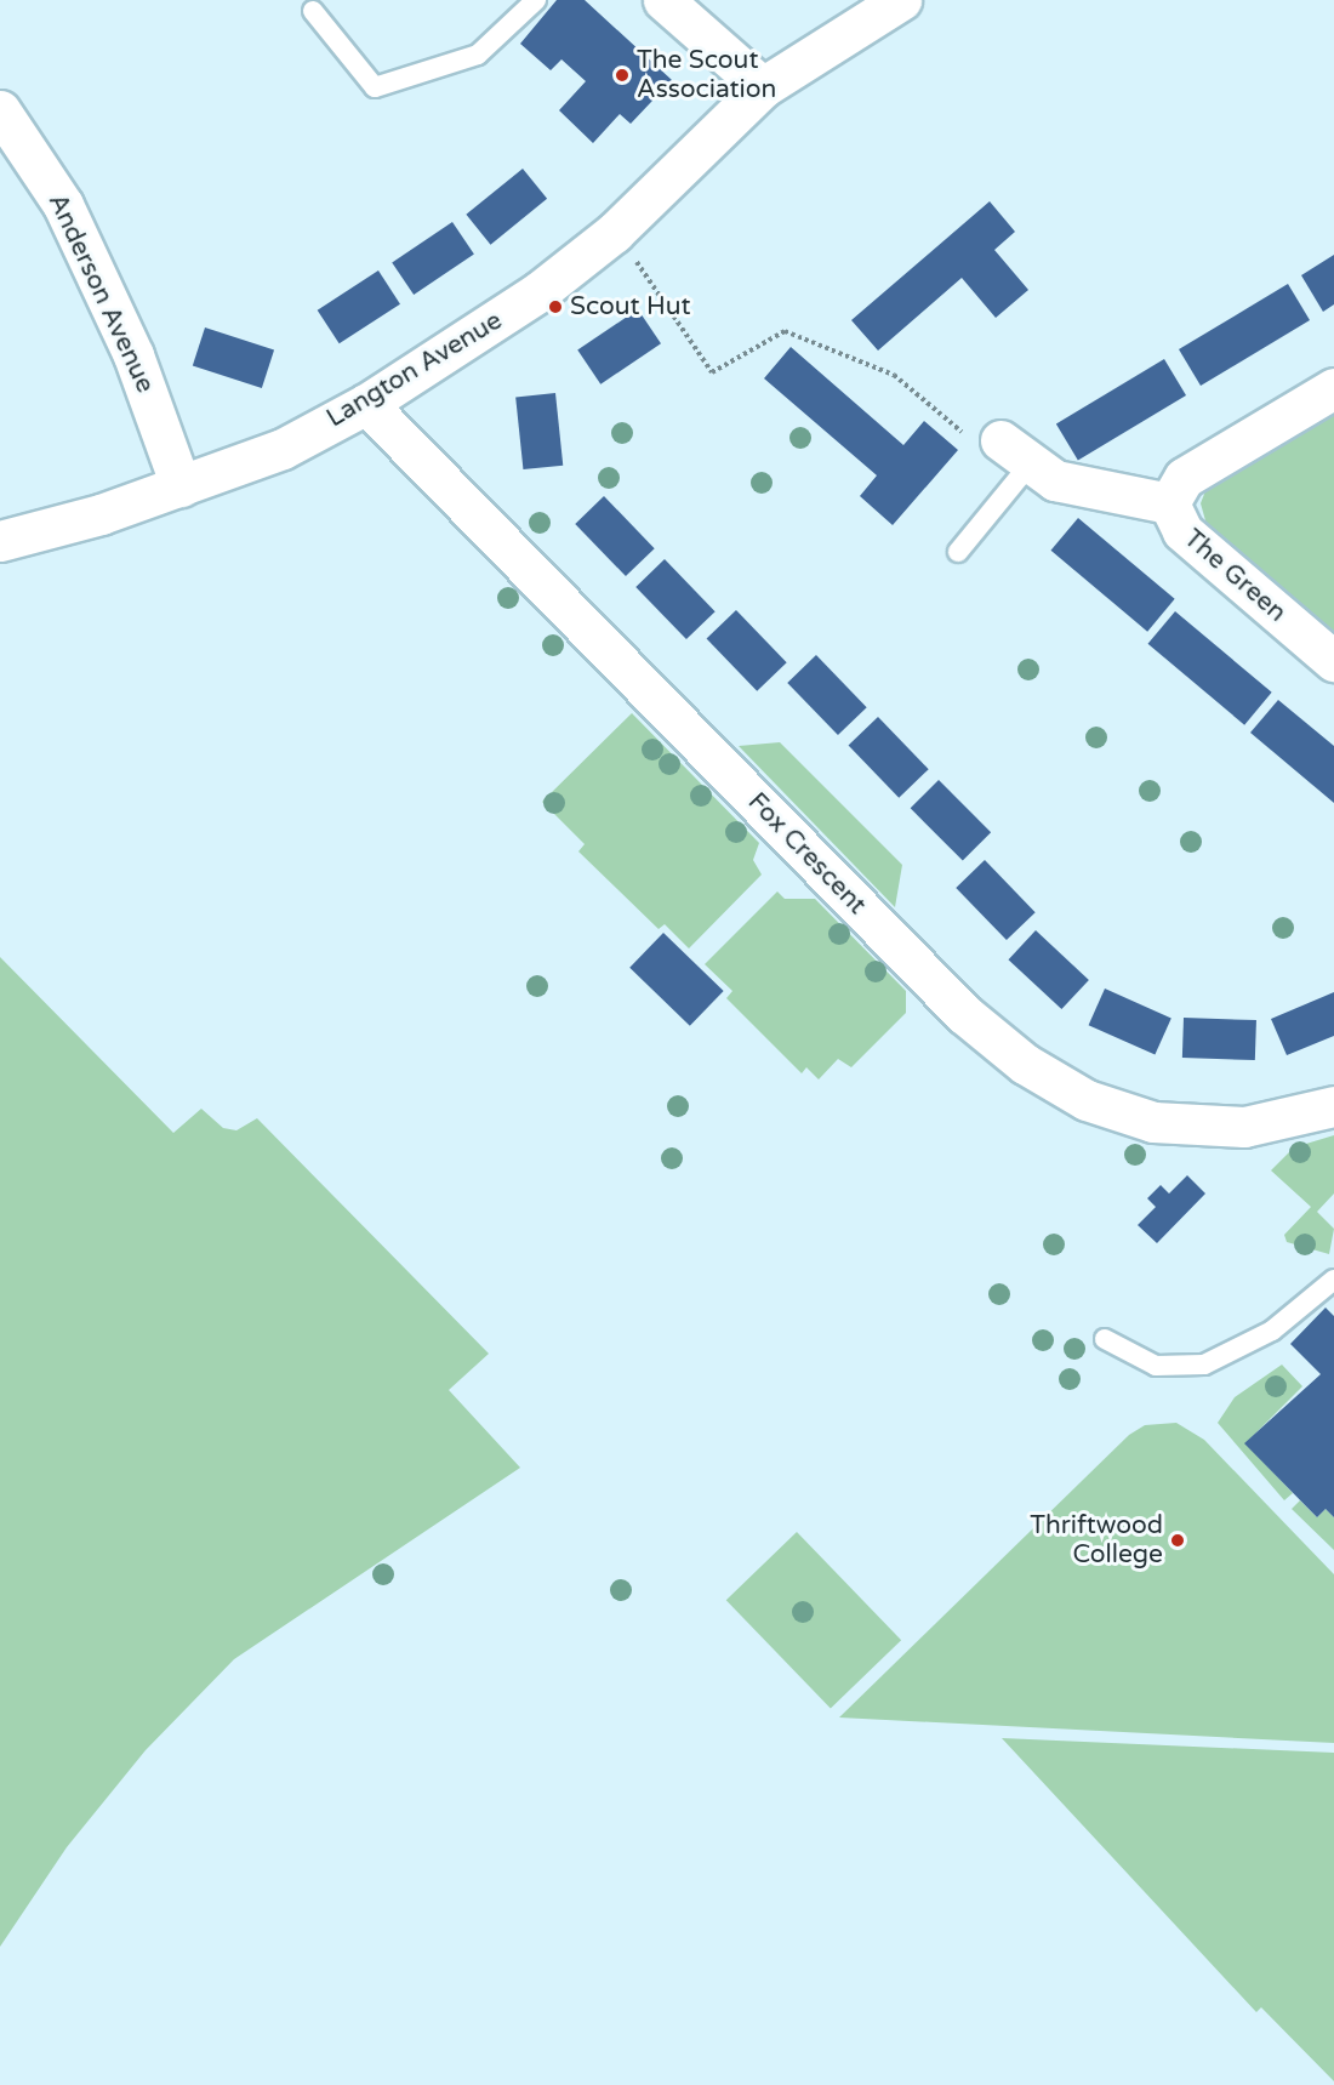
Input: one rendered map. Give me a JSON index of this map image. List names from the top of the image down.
{
  "streets": {
    "street": [
      "Anderson Avenue",
      "Langton Avenue",
      "The Green",
      "Fox Crescent"
    ]
  },
  "crossings": [
    ["Anderson Avenue", "Langton Avenue"],
    ["Langton Avenue", "Fox Crescent"]
  ],
  "places": ["The Scout Association", "Scout Hut", "Thriftwood College"]
}
